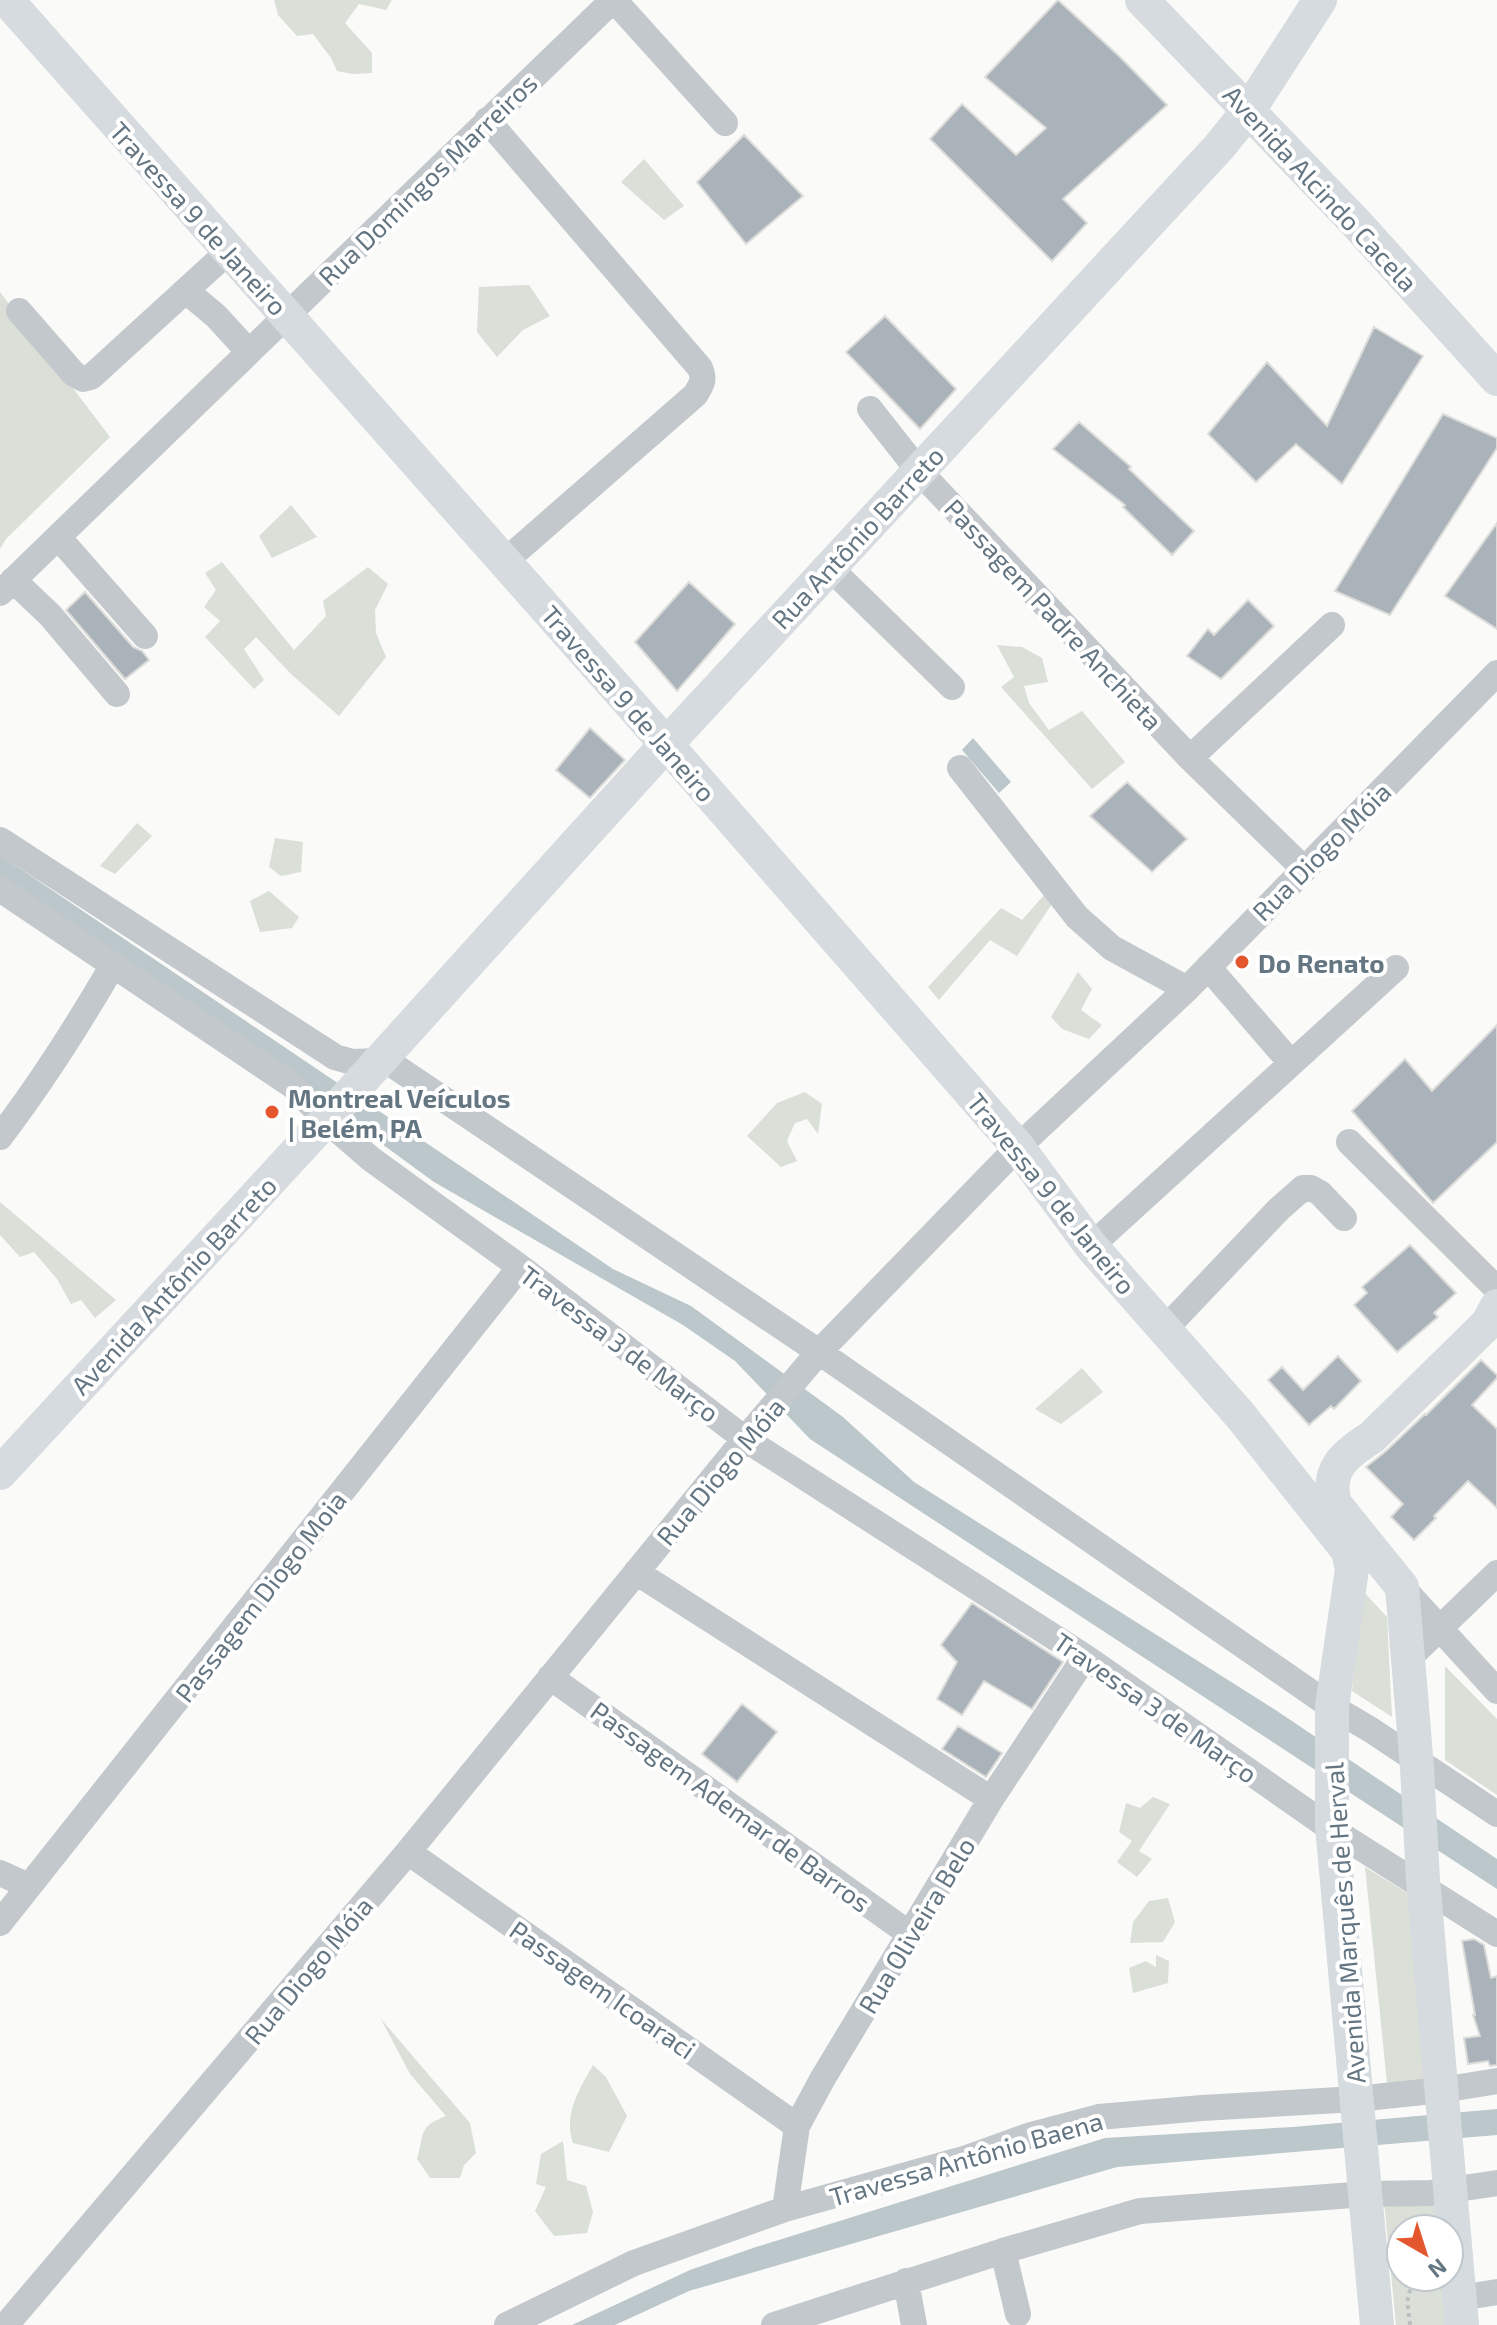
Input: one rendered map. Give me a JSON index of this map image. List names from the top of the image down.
{
  "streets": {
    "main road": [
      "Avenida Alcindo Cacela",
      "Travessa 9 de Janeiro",
      "Rua Antônio Barreto",
      "Avenida Antônio Barreto",
      "Avenida Marquês de Herval"
    ],
    "street": [
      "Rua Domingos Marreiros",
      "Passagem Padre Anchieta",
      "Rua Diogo Móia",
      "Travessa 3 de Março",
      "Passagem Diogo Moia",
      "Passagem Ademar de Barros",
      "Rua Oliveira Belo",
      "Passagem Icoaraci",
      "Travessa Antônio Baena"
    ]
  },
  "crossings": [
    ["Rua Domingos Marreiros", "Travessa 9 de Janeiro"],
    ["Avenida Alcindo Cacela", "Rua Antônio Barreto"],
    ["Travessa 9 de Janeiro", "Rua Antônio Barreto"],
    ["Travessa 9 de Janeiro", "Rua Diogo Móia"],
    ["Travessa 9 de Janeiro", "Avenida Marquês de Herval"],
    ["Rua Antônio Barreto", "Passagem Padre Anchieta"],
    ["Rua Antônio Barreto", "Avenida Antônio Barreto"],
    ["Passagem Padre Anchieta", "Rua Diogo Móia"],
    ["Rua Diogo Móia", "Travessa 3 de Março"],
    ["Rua Diogo Móia", "Passagem Ademar de Barros"],
    ["Rua Diogo Móia", "Passagem Icoaraci"],
    ["Avenida Antônio Barreto", "Travessa 3 de Março"],
    ["Travessa 3 de Março", "Passagem Diogo Moia"],
    ["Travessa 3 de Março", "Avenida Marquês de Herval"],
    ["Travessa 3 de Março", "Rua Oliveira Belo"],
    ["Passagem Ademar de Barros", "Rua Oliveira Belo"],
    ["Avenida Marquês de Herval", "Travessa Antônio Baena"],
    ["Rua Oliveira Belo", "Passagem Icoaraci"],
    ["Rua Oliveira Belo", "Travessa Antônio Baena"]
  ],
  "places": ["Do Renato", "Montreal Veículos | Belém, PA"],
  "north": "bottom right"
}
